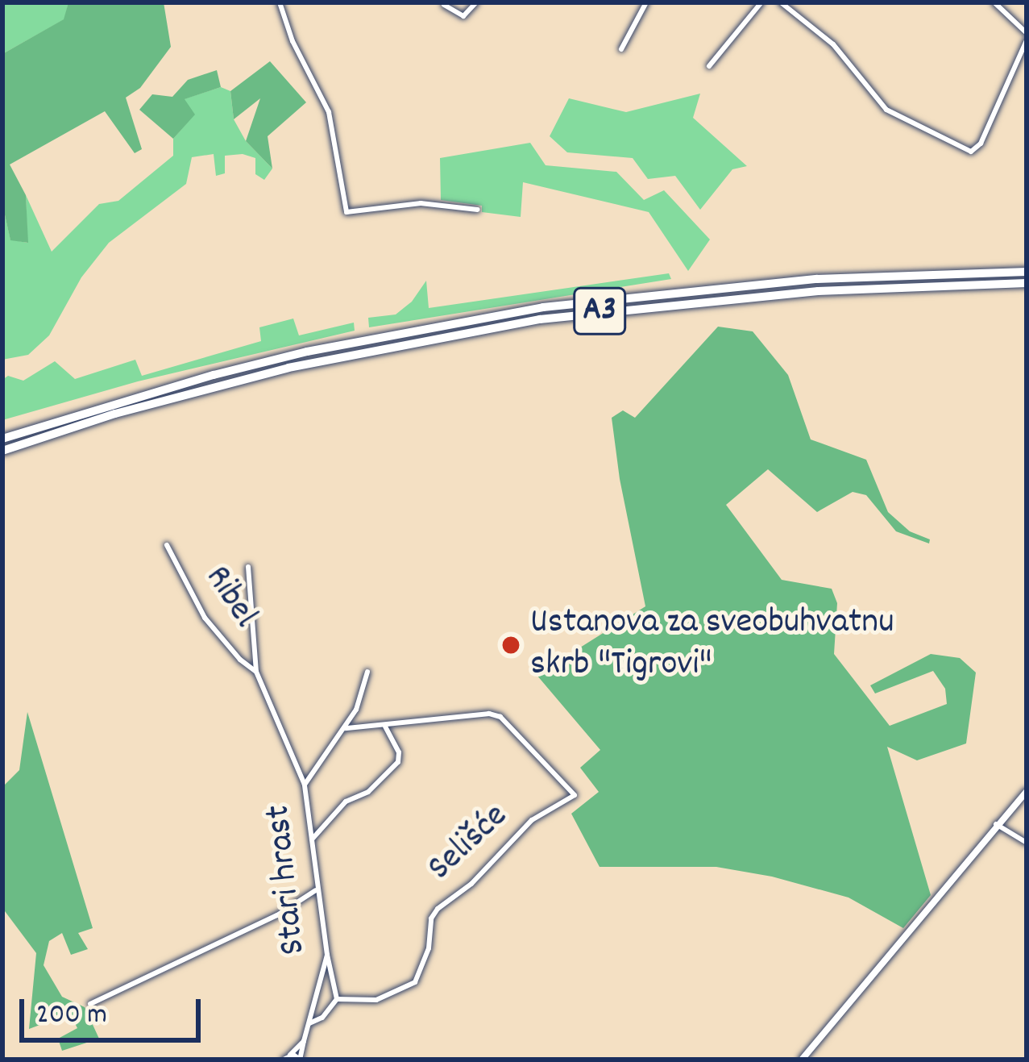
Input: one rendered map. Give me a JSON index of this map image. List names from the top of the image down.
{
  "streets": {
    "highway": ["A3"],
    "street": ["Ribel", "Selišće", "Stari hrast"]
  },
  "crossings": [
    ["Ribel", "Stari hrast"]
  ],
  "places": ["Ustanova za sveobuhvatnu skrb \"Tigrovi\""],
  "scale_bar": "200 m"
}
